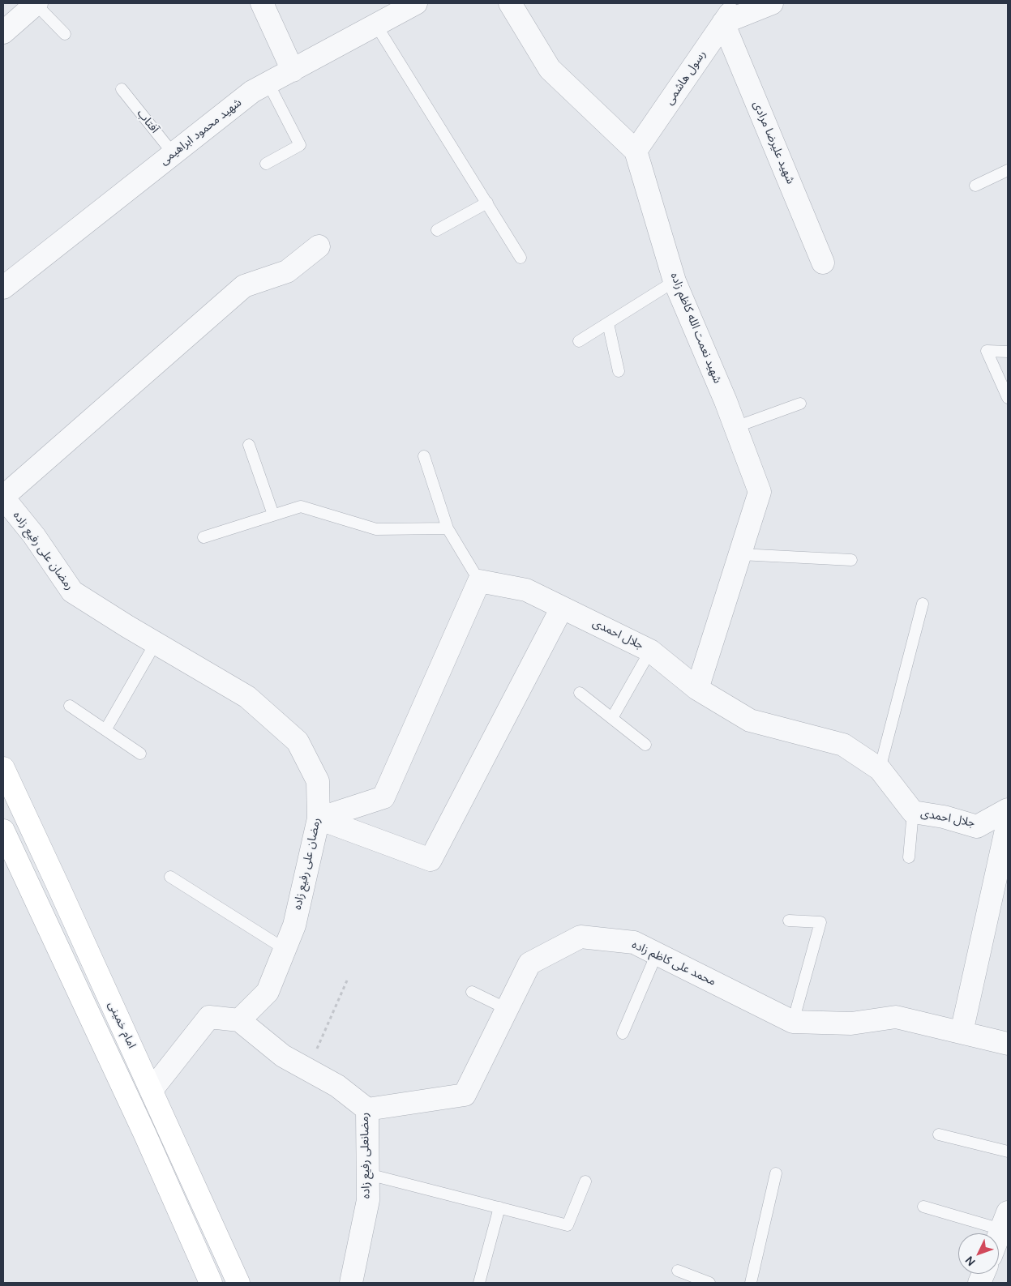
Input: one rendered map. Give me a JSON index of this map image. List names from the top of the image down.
{
  "streets": {
    "main road": ["امام خمینی"],
    "street": [
      "رسول هاشمی",
      "شهید محمود ابراهیمی",
      "شهید علیرضا مرادی",
      "شهید نعمت الله کاظم زاده",
      "رمضان علی رفیع زاده",
      "جلال احمدی",
      "محمد علی کاظم زاده",
      "رمضانعلی رفیع زاده"
    ],
    "lane": ["آفتاب"]
  },
  "crossings": [
    ["رسول هاشمی", "شهید علیرضا مرادی"],
    ["رسول هاشمی", "شهید نعمت الله کاظم زاده"],
    ["آفتاب", "شهید محمود ابراهیمی"],
    ["شهید نعمت الله کاظم زاده", "جلال احمدی"],
    ["رمضان علی رفیع زاده", "رمضانعلی رفیع زاده"],
    ["محمد علی کاظم زاده", "رمضانعلی رفیع زاده"]
  ],
  "north": "bottom left"
}
